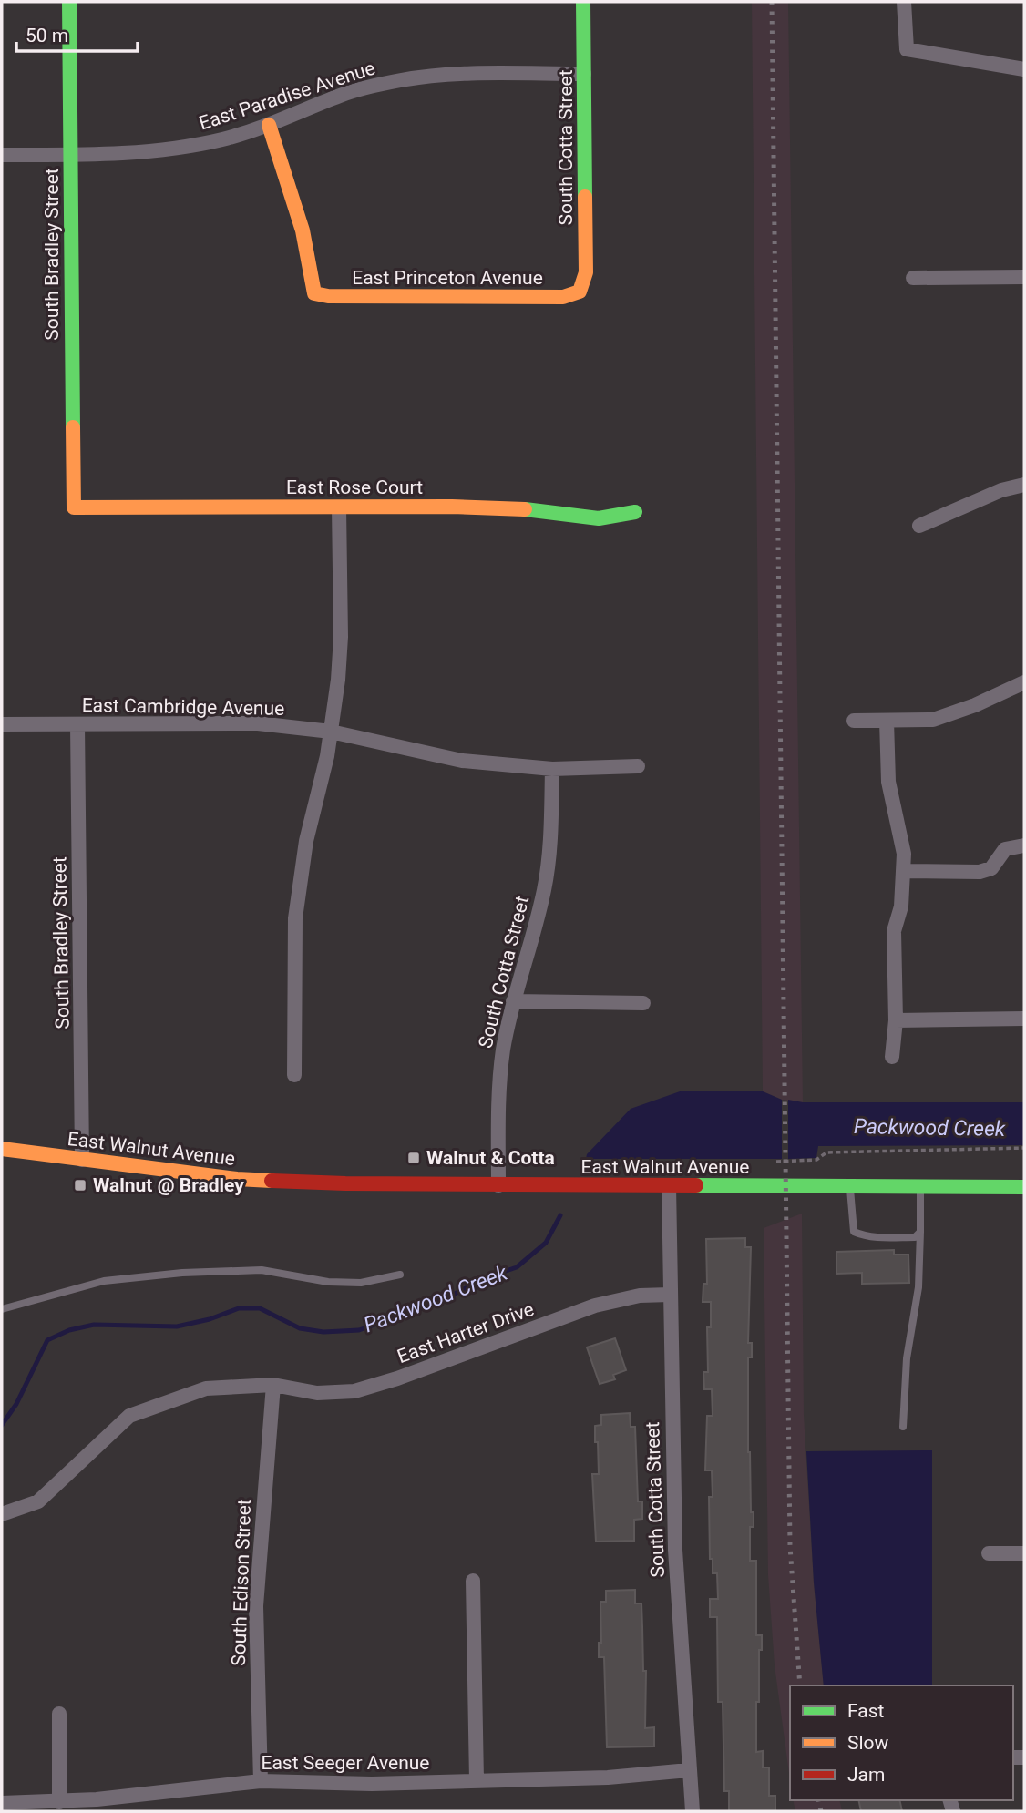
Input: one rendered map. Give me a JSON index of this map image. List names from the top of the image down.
{
  "streets": {
    "street": [
      "East Paradise Avenue",
      "South Cotta Street",
      "South Bradley Street",
      "East Princeton Avenue",
      "East Rose Court",
      "East Cambridge Avenue",
      "East Walnut Avenue",
      "East Harter Drive",
      "South Edison Street",
      "East Seeger Avenue"
    ]
  },
  "crossings": [
    ["East Paradise Avenue", "South Cotta Street"],
    ["East Paradise Avenue", "South Bradley Street"],
    ["East Paradise Avenue", "East Princeton Avenue"],
    ["South Cotta Street", "East Princeton Avenue"],
    ["South Cotta Street", "East Cambridge Avenue"],
    ["South Cotta Street", "East Walnut Avenue"],
    ["South Cotta Street", "East Harter Drive"],
    ["South Cotta Street", "East Seeger Avenue"],
    ["South Bradley Street", "East Rose Court"],
    ["South Bradley Street", "East Cambridge Avenue"],
    ["South Bradley Street", "East Walnut Avenue"],
    ["East Harter Drive", "South Edison Street"],
    ["South Edison Street", "East Seeger Avenue"]
  ],
  "water": ["Packwood Creek"],
  "places": {
    "transit": ["Walnut & Cotta", "Walnut @ Bradley"]
  },
  "legend": ["Fast", "Slow", "Jam"],
  "scale_bar": "50 m"
}
